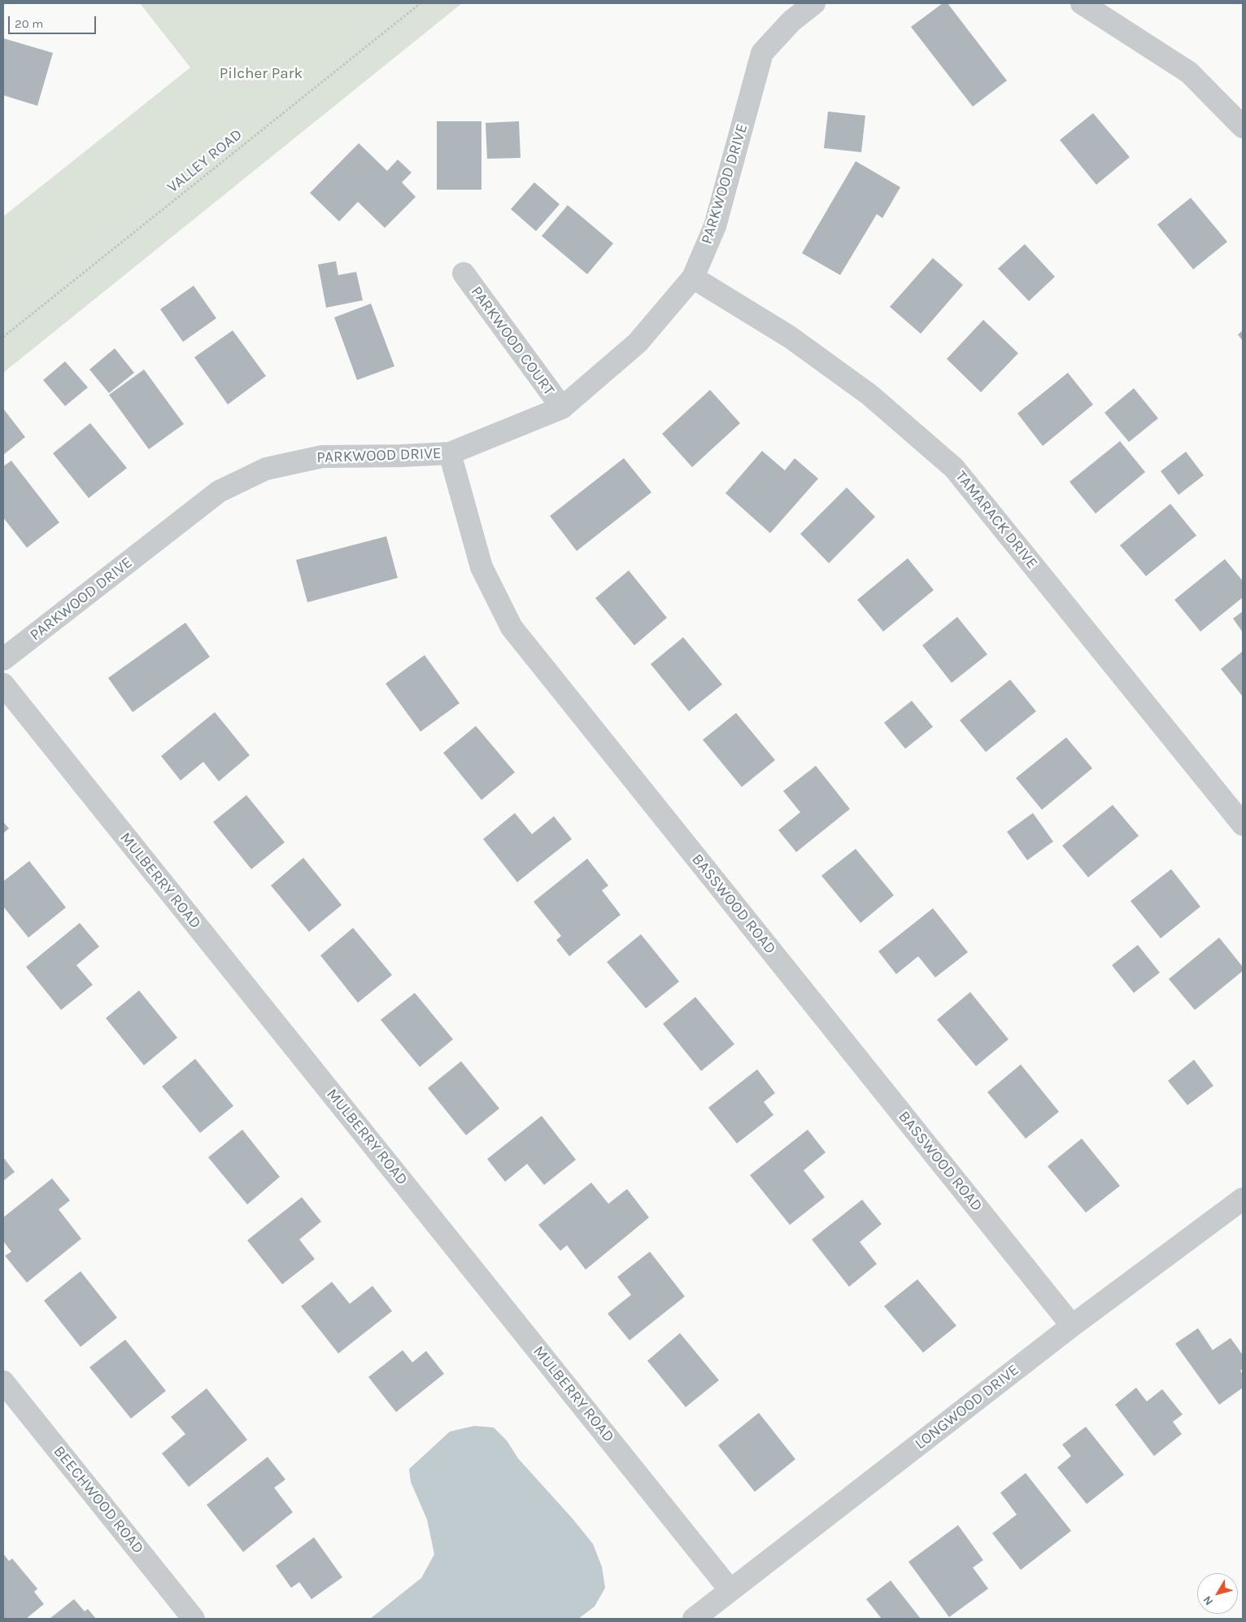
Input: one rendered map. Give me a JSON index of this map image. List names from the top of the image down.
{
  "streets": {
    "street": [
      "PARKWOOD DRIVE",
      "PARKWOOD COURT",
      "TAMARACK DRIVE",
      "MULBERRY ROAD",
      "BASSWOOD ROAD",
      "LONGWOOD DRIVE",
      "BEECHWOOD ROAD"
    ],
    "path": ["VALLEY ROAD"]
  },
  "crossings": [
    ["PARKWOOD DRIVE", "PARKWOOD COURT"],
    ["PARKWOOD DRIVE", "TAMARACK DRIVE"],
    ["PARKWOOD DRIVE", "BASSWOOD ROAD"],
    ["MULBERRY ROAD", "LONGWOOD DRIVE"],
    ["BASSWOOD ROAD", "LONGWOOD DRIVE"]
  ],
  "parks": ["Pilcher Park"],
  "scale_bar": "20 m",
  "north": "bottom left"
}
